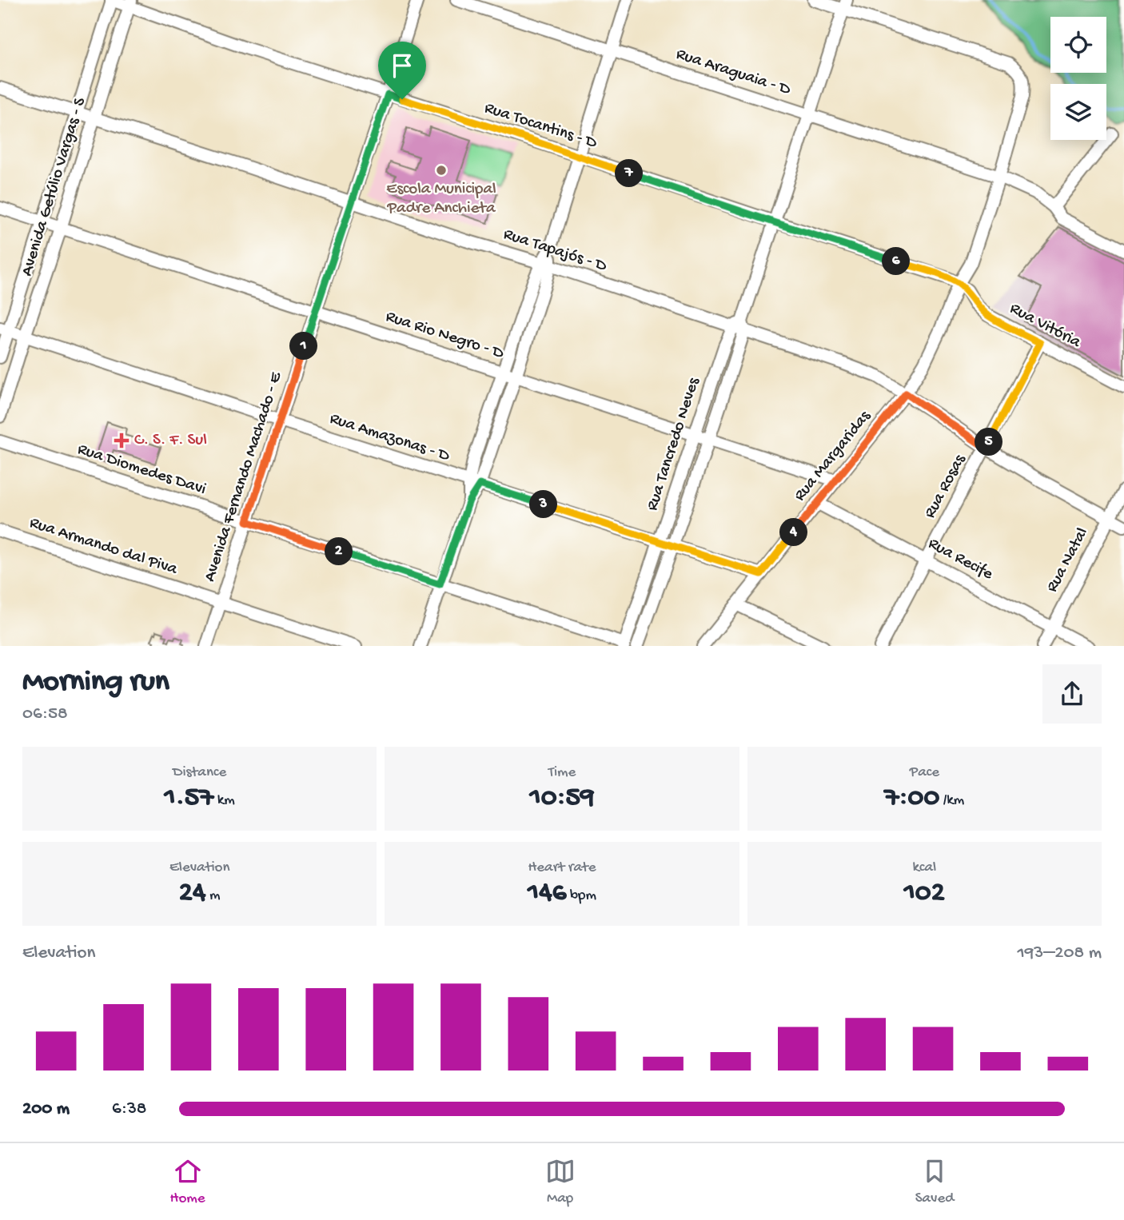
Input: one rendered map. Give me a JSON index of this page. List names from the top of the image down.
{
  "streets": {
    "street": [
      "Rua Araguaia - D",
      "Rua Tocantins - D",
      "Avenida Getúlio Vargas - S",
      "Rua Tapajós - D",
      "Rua Vitória",
      "Rua Rio Negro - D",
      "Rua Amazonas - D",
      "Rua Tancredo Neves",
      "Rua Margaridas",
      "Rua Diomedes Davi",
      "Avenida Fernando Machado - E",
      "Rua Rosas",
      "Rua Armando dal Piva",
      "Rua Recife",
      "Rua Natal"
    ]
  },
  "crossings": [
    ["Rua Araguaia - D", "Rua Tancredo Neves"],
    ["Rua Araguaia - D", "Rua Margaridas"],
    ["Rua Tocantins - D", "Avenida Getúlio Vargas - S"],
    ["Rua Tocantins - D", "Rua Vitória"],
    ["Rua Tocantins - D", "Rua Tancredo Neves"],
    ["Rua Tocantins - D", "Rua Margaridas"],
    ["Rua Tocantins - D", "Avenida Fernando Machado - E"],
    ["Avenida Getúlio Vargas - S", "Rua Tapajós - D"],
    ["Avenida Getúlio Vargas - S", "Rua Rio Negro - D"],
    ["Avenida Getúlio Vargas - S", "Rua Amazonas - D"],
    ["Rua Tapajós - D", "Rua Tancredo Neves"],
    ["Rua Tapajós - D", "Rua Margaridas"],
    ["Rua Tapajós - D", "Avenida Fernando Machado - E"],
    ["Rua Tapajós - D", "Rua Rosas"],
    ["Rua Tapajós - D", "Rua Natal"],
    ["Rua Vitória", "Rua Margaridas"],
    ["Rua Vitória", "Rua Rosas"],
    ["Rua Rio Negro - D", "Rua Tancredo Neves"],
    ["Rua Rio Negro - D", "Rua Margaridas"],
    ["Rua Rio Negro - D", "Avenida Fernando Machado - E"],
    ["Rua Amazonas - D", "Rua Tancredo Neves"],
    ["Rua Amazonas - D", "Rua Margaridas"],
    ["Rua Amazonas - D", "Avenida Fernando Machado - E"],
    ["Rua Tancredo Neves", "Rua Margaridas"],
    ["Rua Tancredo Neves", "Rua Diomedes Davi"],
    ["Rua Margaridas", "Rua Recife"],
    ["Rua Diomedes Davi", "Avenida Fernando Machado - E"],
    ["Avenida Fernando Machado - E", "Rua Armando dal Piva"],
    ["Rua Rosas", "Rua Recife"],
    ["Rua Recife", "Rua Natal"]
  ],
  "places": {
    "other": ["Escola Municipal Padre Anchieta"],
    "health": ["C. S. F. Sul"]
  },
  "page": {
    "pins": [
      "7",
      "6",
      "1",
      "5",
      "3",
      "4",
      "2"
    ],
    "heading": ["Morning run", "06:58"],
    "stats": [
      ["Distance", "1.57 km"],
      ["Time", "10:59"],
      ["Pace", "7:00 /km"],
      ["Elevation", "24 m"],
      ["Heart rate", "146 bpm"],
      ["kcal", "102"]
    ],
    "chart": ["Elevation", "193–208 m"],
    "list": [
      {
        "name": "200 m",
        "note": "6:38"
      }
    ],
    "tabs": ["Home", "Map", "Saved"]
  }
}
